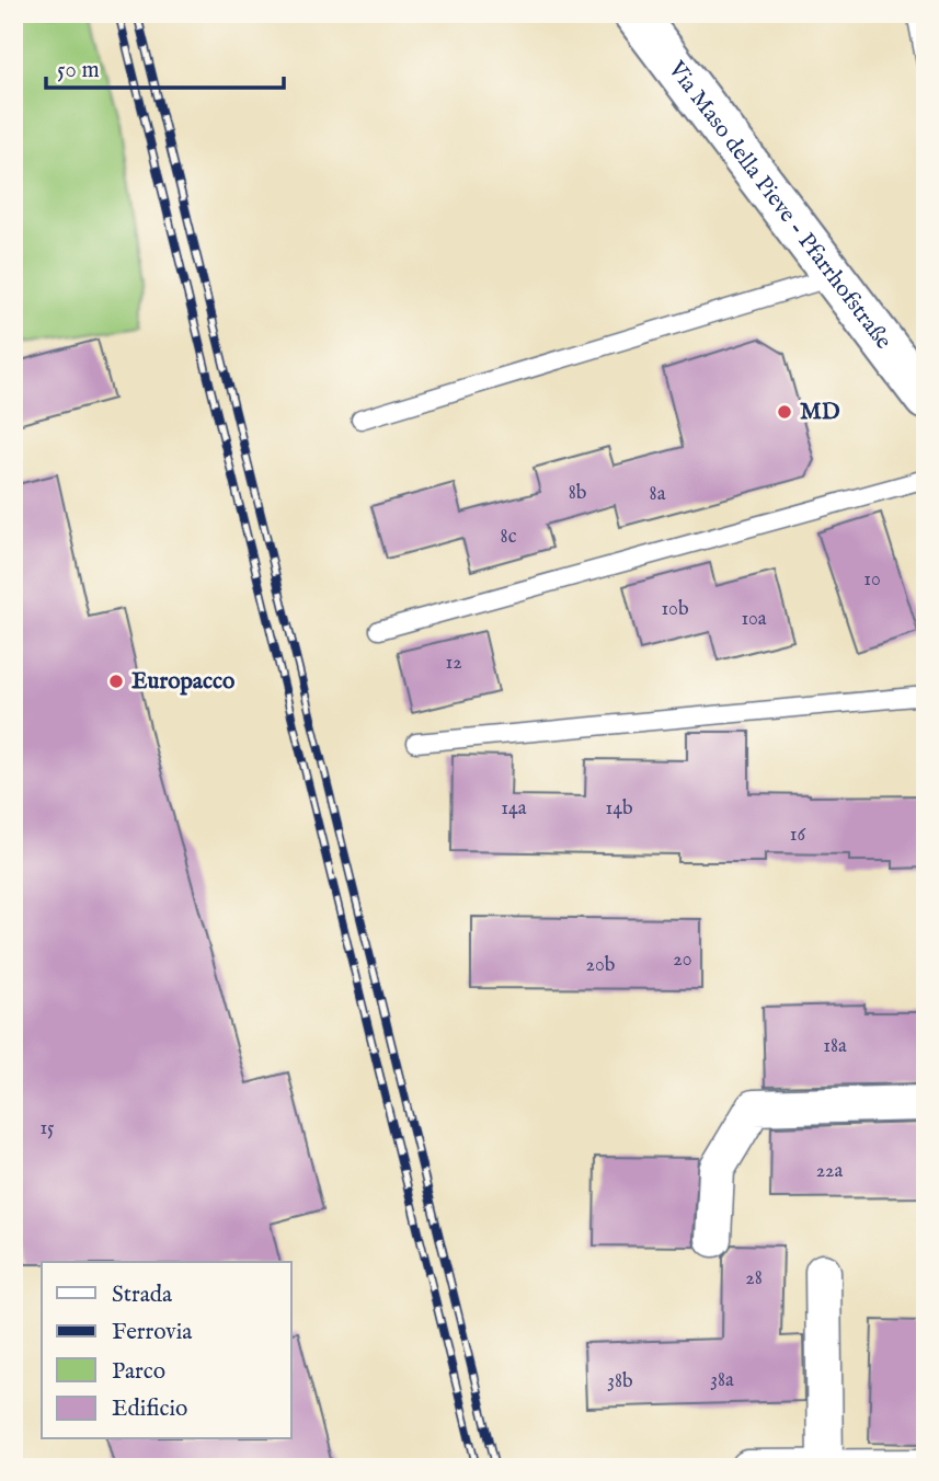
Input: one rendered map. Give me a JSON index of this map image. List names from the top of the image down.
{
  "streets": {
    "street": ["Via Maso della Pieve - Pfarrhofstraße"]
  },
  "places": ["MD", "Europacco"],
  "house_numbers": [
    "8b",
    "8a",
    "8c",
    "10",
    "10b",
    "10a",
    "12",
    "14a",
    "14b",
    "16",
    "20",
    "20b",
    "18a",
    "15",
    "22a",
    "28",
    "38a",
    "38b"
  ],
  "legend": [
    "Strada",
    "Ferrovia",
    "Parco",
    "Edificio"
  ],
  "scale_bar": "50 m"
}
